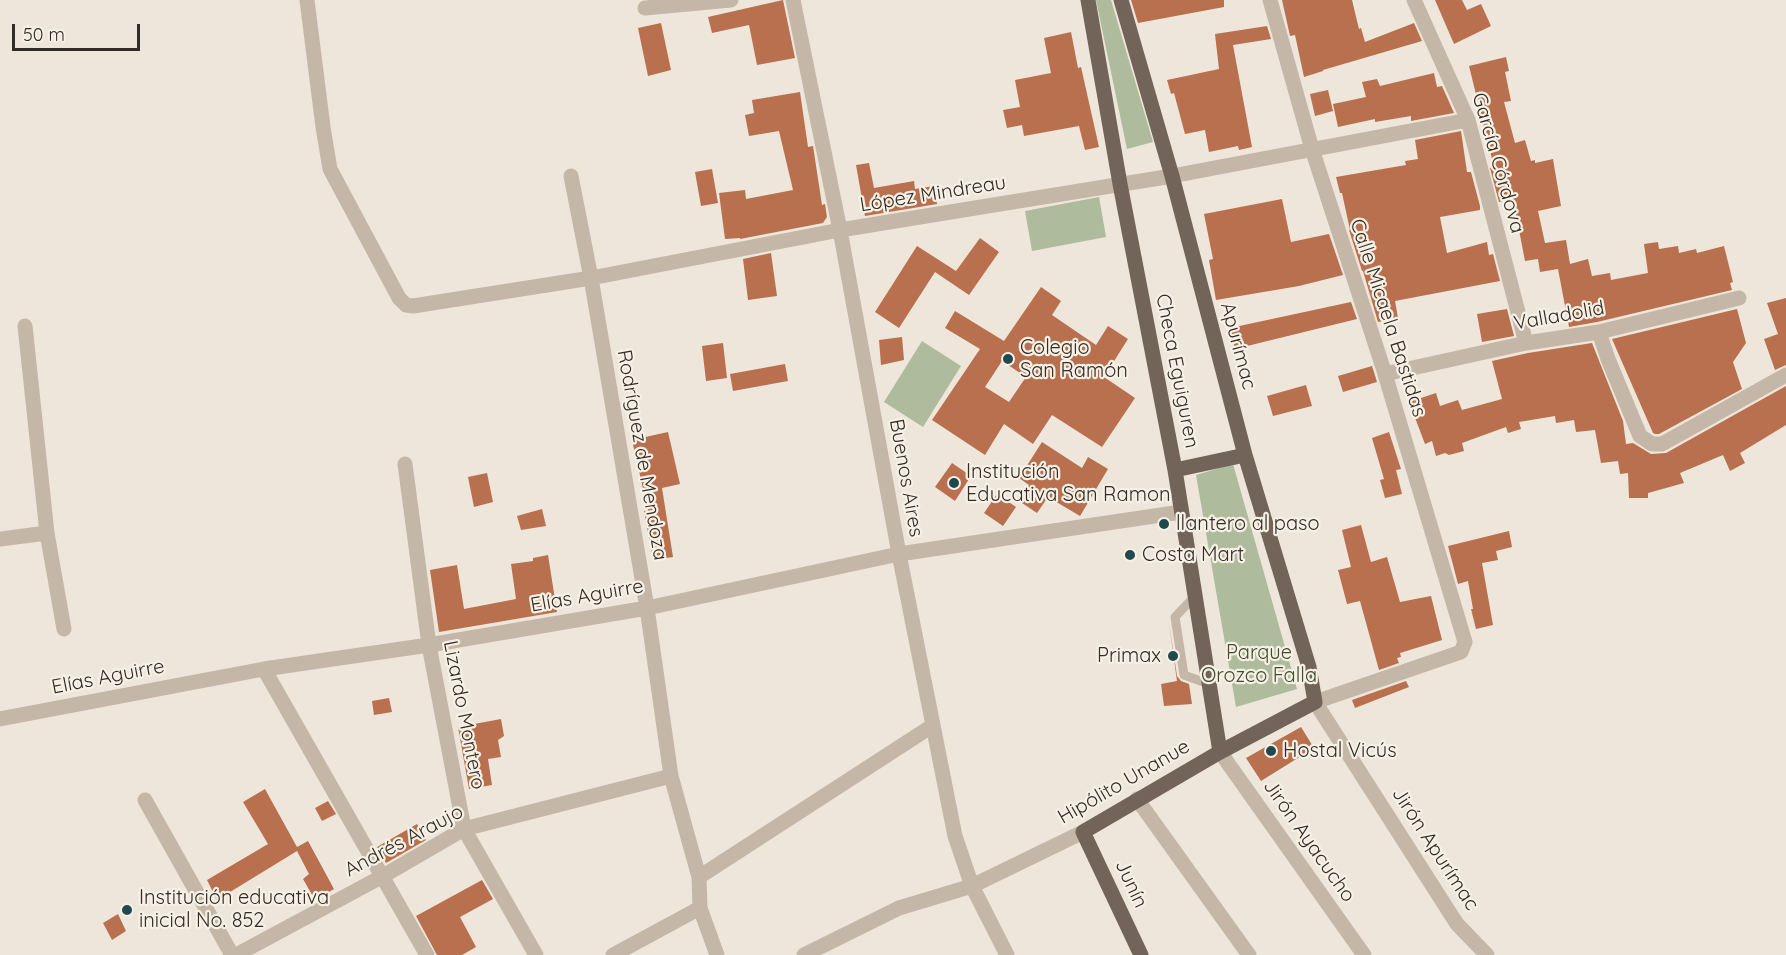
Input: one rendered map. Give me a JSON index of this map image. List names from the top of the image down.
{
  "streets": {
    "main road": [
      "Apurímac",
      "Checa Eguiguren",
      "Hipólito Unanue",
      "Junín"
    ],
    "street": [
      "García Córdova",
      "López Mindreau",
      "Valladolid",
      "Calle Micaela Bastidas",
      "Rodríguez de Mendoza",
      "Buenos Aires",
      "Elías Aguirre",
      "Lizardo Montero",
      "Andrés Araujo",
      "Jirón Ayacucho",
      "Jirón Apurímac"
    ]
  },
  "crossings": [
    ["García Córdova", "López Mindreau"],
    ["García Córdova", "Valladolid"],
    ["López Mindreau", "Calle Micaela Bastidas"],
    ["López Mindreau", "Apurímac"],
    ["López Mindreau", "Checa Eguiguren"],
    ["López Mindreau", "Rodríguez de Mendoza"],
    ["López Mindreau", "Buenos Aires"],
    ["Valladolid", "Calle Micaela Bastidas"],
    ["Calle Micaela Bastidas", "Hipólito Unanue"],
    ["Apurímac", "Hipólito Unanue"],
    ["Apurímac", "Jirón Apurímac"],
    ["Checa Eguiguren", "Elías Aguirre"],
    ["Checa Eguiguren", "Hipólito Unanue"],
    ["Checa Eguiguren", "Jirón Ayacucho"],
    ["Rodríguez de Mendoza", "Elías Aguirre"],
    ["Rodríguez de Mendoza", "Andrés Araujo"],
    ["Buenos Aires", "Elías Aguirre"],
    ["Buenos Aires", "Hipólito Unanue"],
    ["Elías Aguirre", "Lizardo Montero"],
    ["Lizardo Montero", "Andrés Araujo"],
    ["Hipólito Unanue", "Jirón Ayacucho"],
    ["Hipólito Unanue", "Jirón Apurímac"],
    ["Hipólito Unanue", "Junín"]
  ],
  "parks": ["Parque Orozco Falla"],
  "places": [
    "Colegio San Ramón",
    "Institución Educativa San Ramon",
    "llantero al paso",
    "Costa Mart",
    "Primax",
    "Hostal Vicús",
    "Institución educativa inicial No. 852"
  ],
  "scale_bar": "50 m"
}
